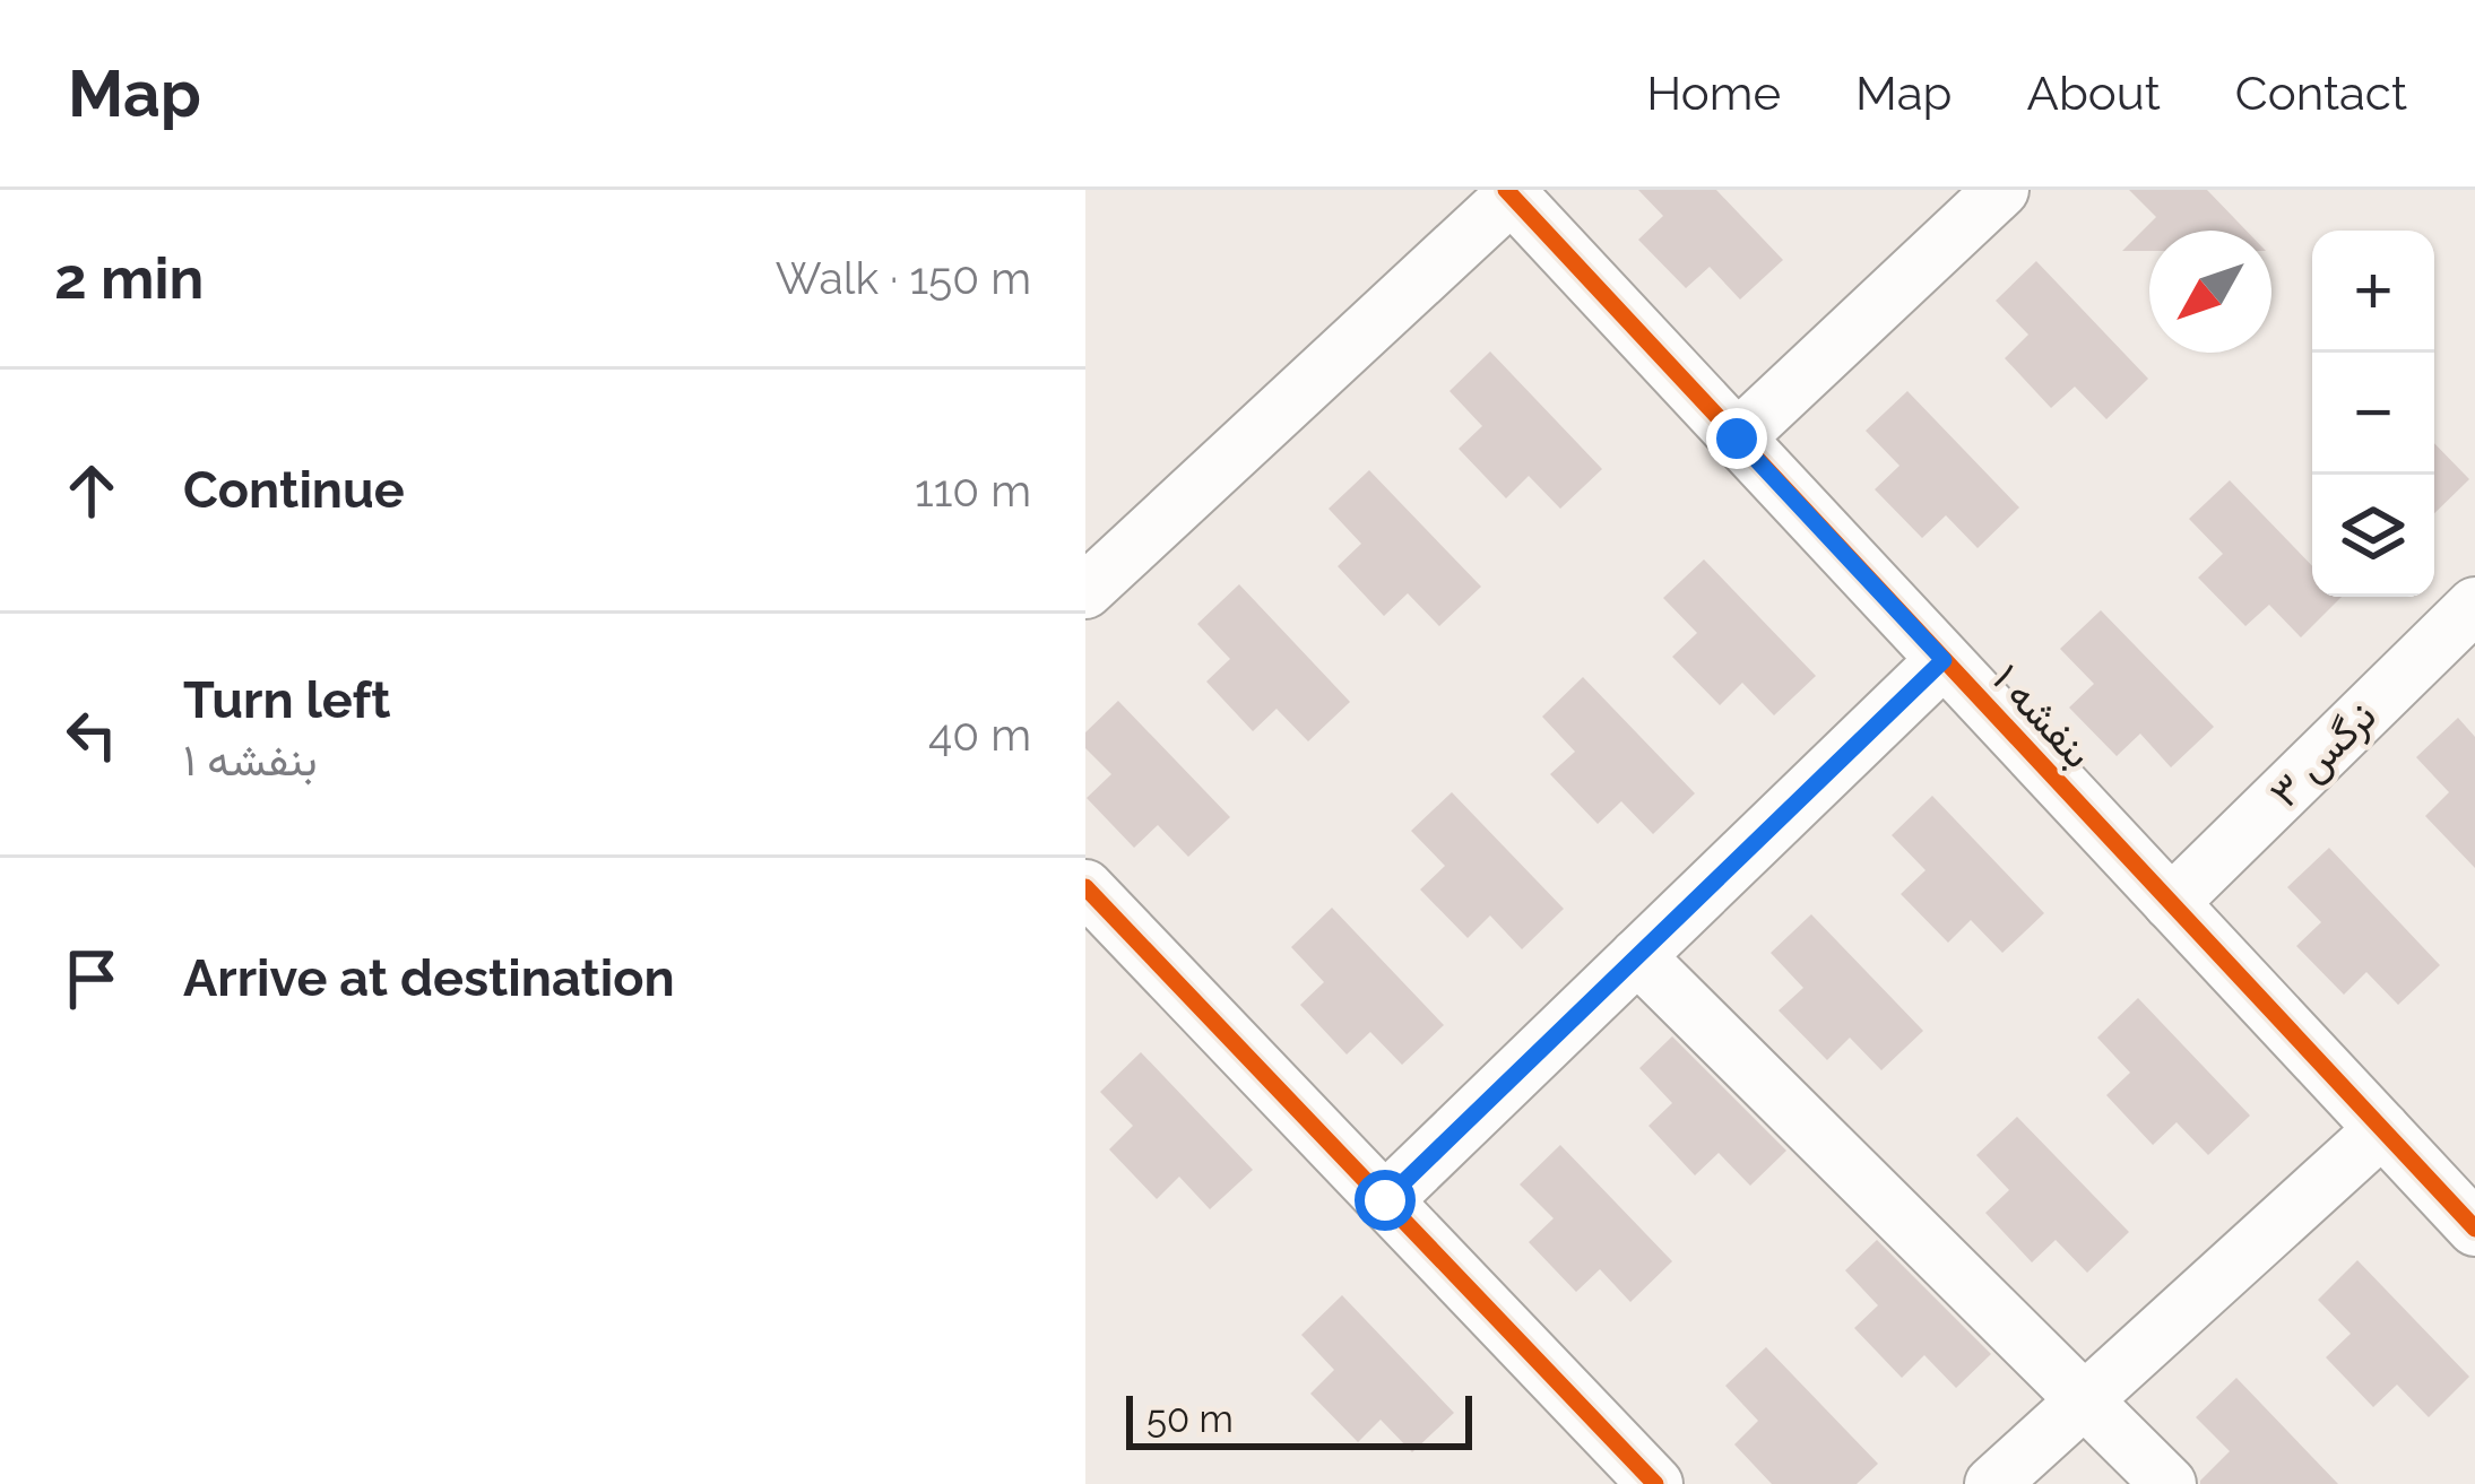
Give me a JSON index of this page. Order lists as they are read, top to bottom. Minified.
{"streets":{"street":["بنفشه ۱","نرگس ۳"]},"crossings":[["بنفشه ۱","نرگس ۳"]],"scale_bar":"50 m","north":"bottom left","page":{"header":"Map","nav":["Home","Map","About","Contact"],"heading":["2 min","Walk · 150 m"],"map_buttons":["+","−"],"list":[["Continue","110 m"],["Turn left","بنفشه ۱","40 m"],"Arrive at destination"],"scale":"50 m"}}
